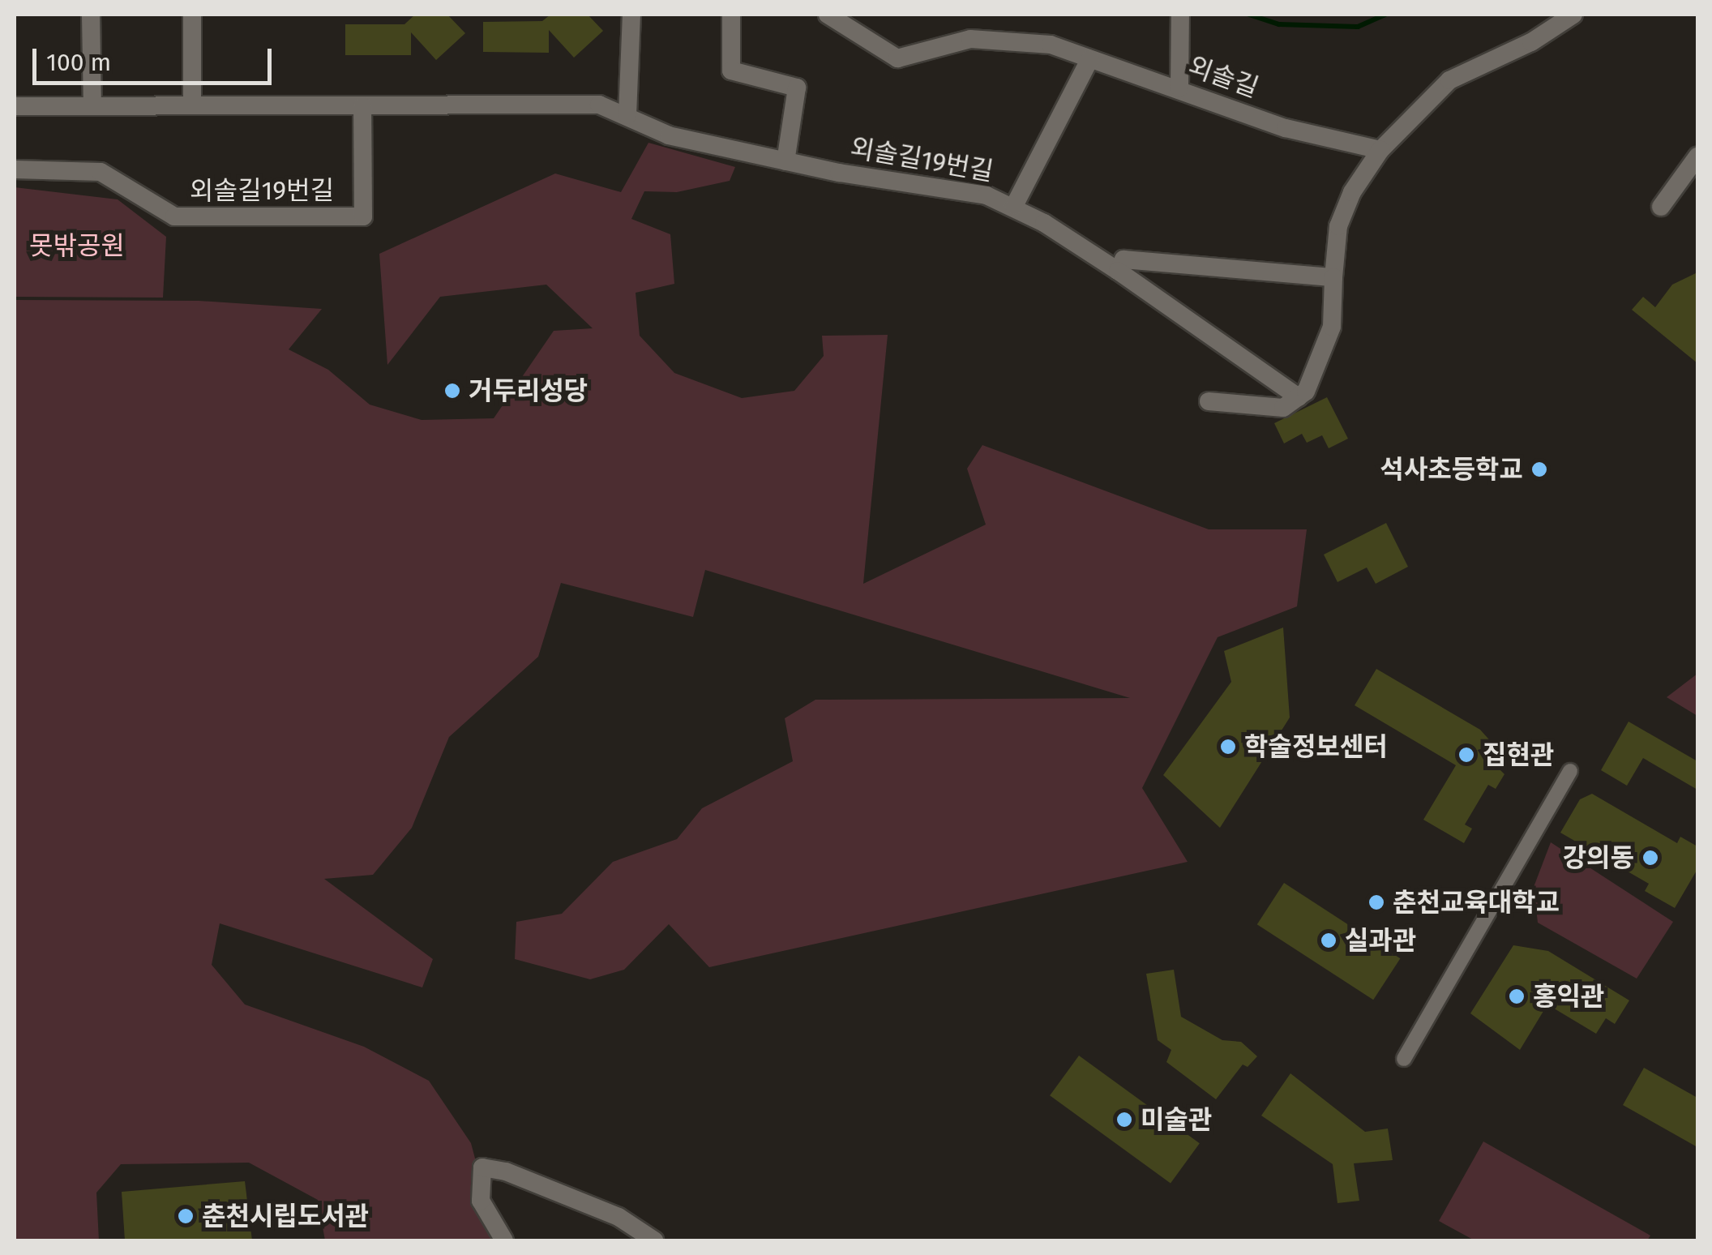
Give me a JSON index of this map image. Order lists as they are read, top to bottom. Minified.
{"streets":{"street":["외솔길","외솔길19번길"]},"parks":["못밖공원"],"places":["거두리성당","석사초등학교","학술정보센터","집현관","강의동","춘천교육대학교","실과관","홍익관","미술관","춘천시립도서관"],"scale_bar":"100 m"}
